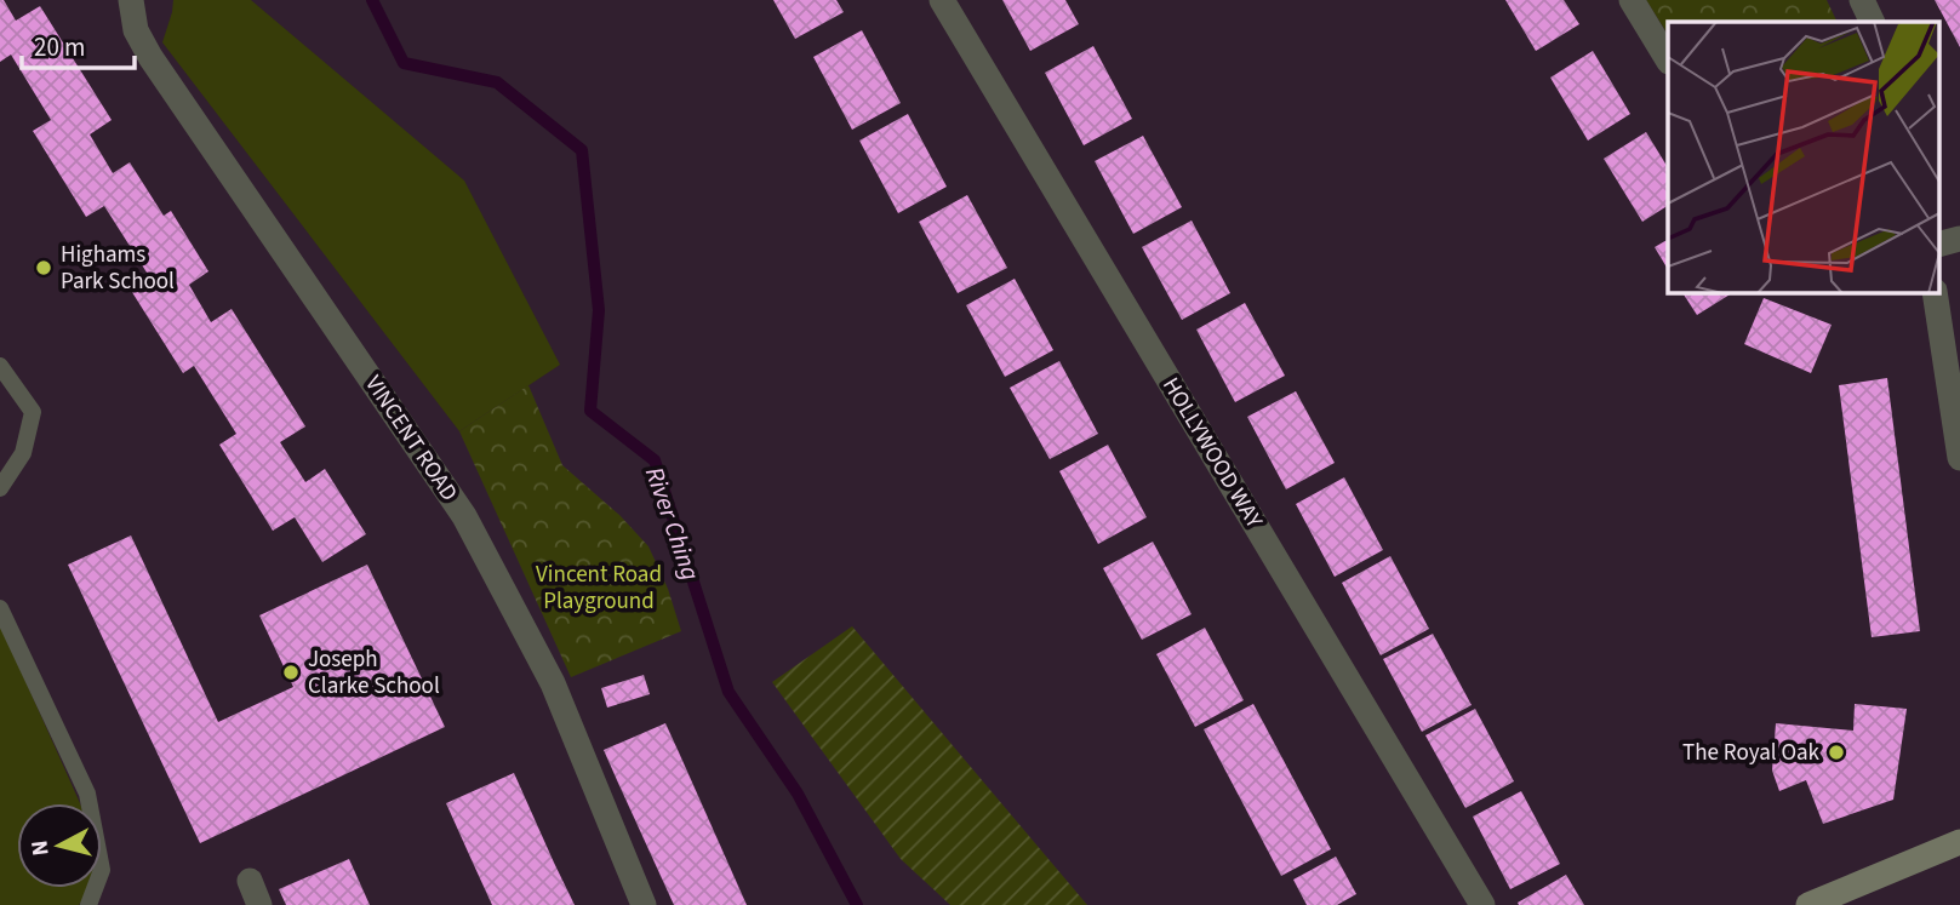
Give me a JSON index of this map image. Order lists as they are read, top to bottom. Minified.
{"streets":{"street":["VINCENT ROAD","HOLLYWOOD WAY"]},"water":["River Ching"],"parks":["Vincent Road Playground"],"places":["Highams Park School","Joseph Clarke School","The Royal Oak"],"scale_bar":"20 m","north":"left"}
